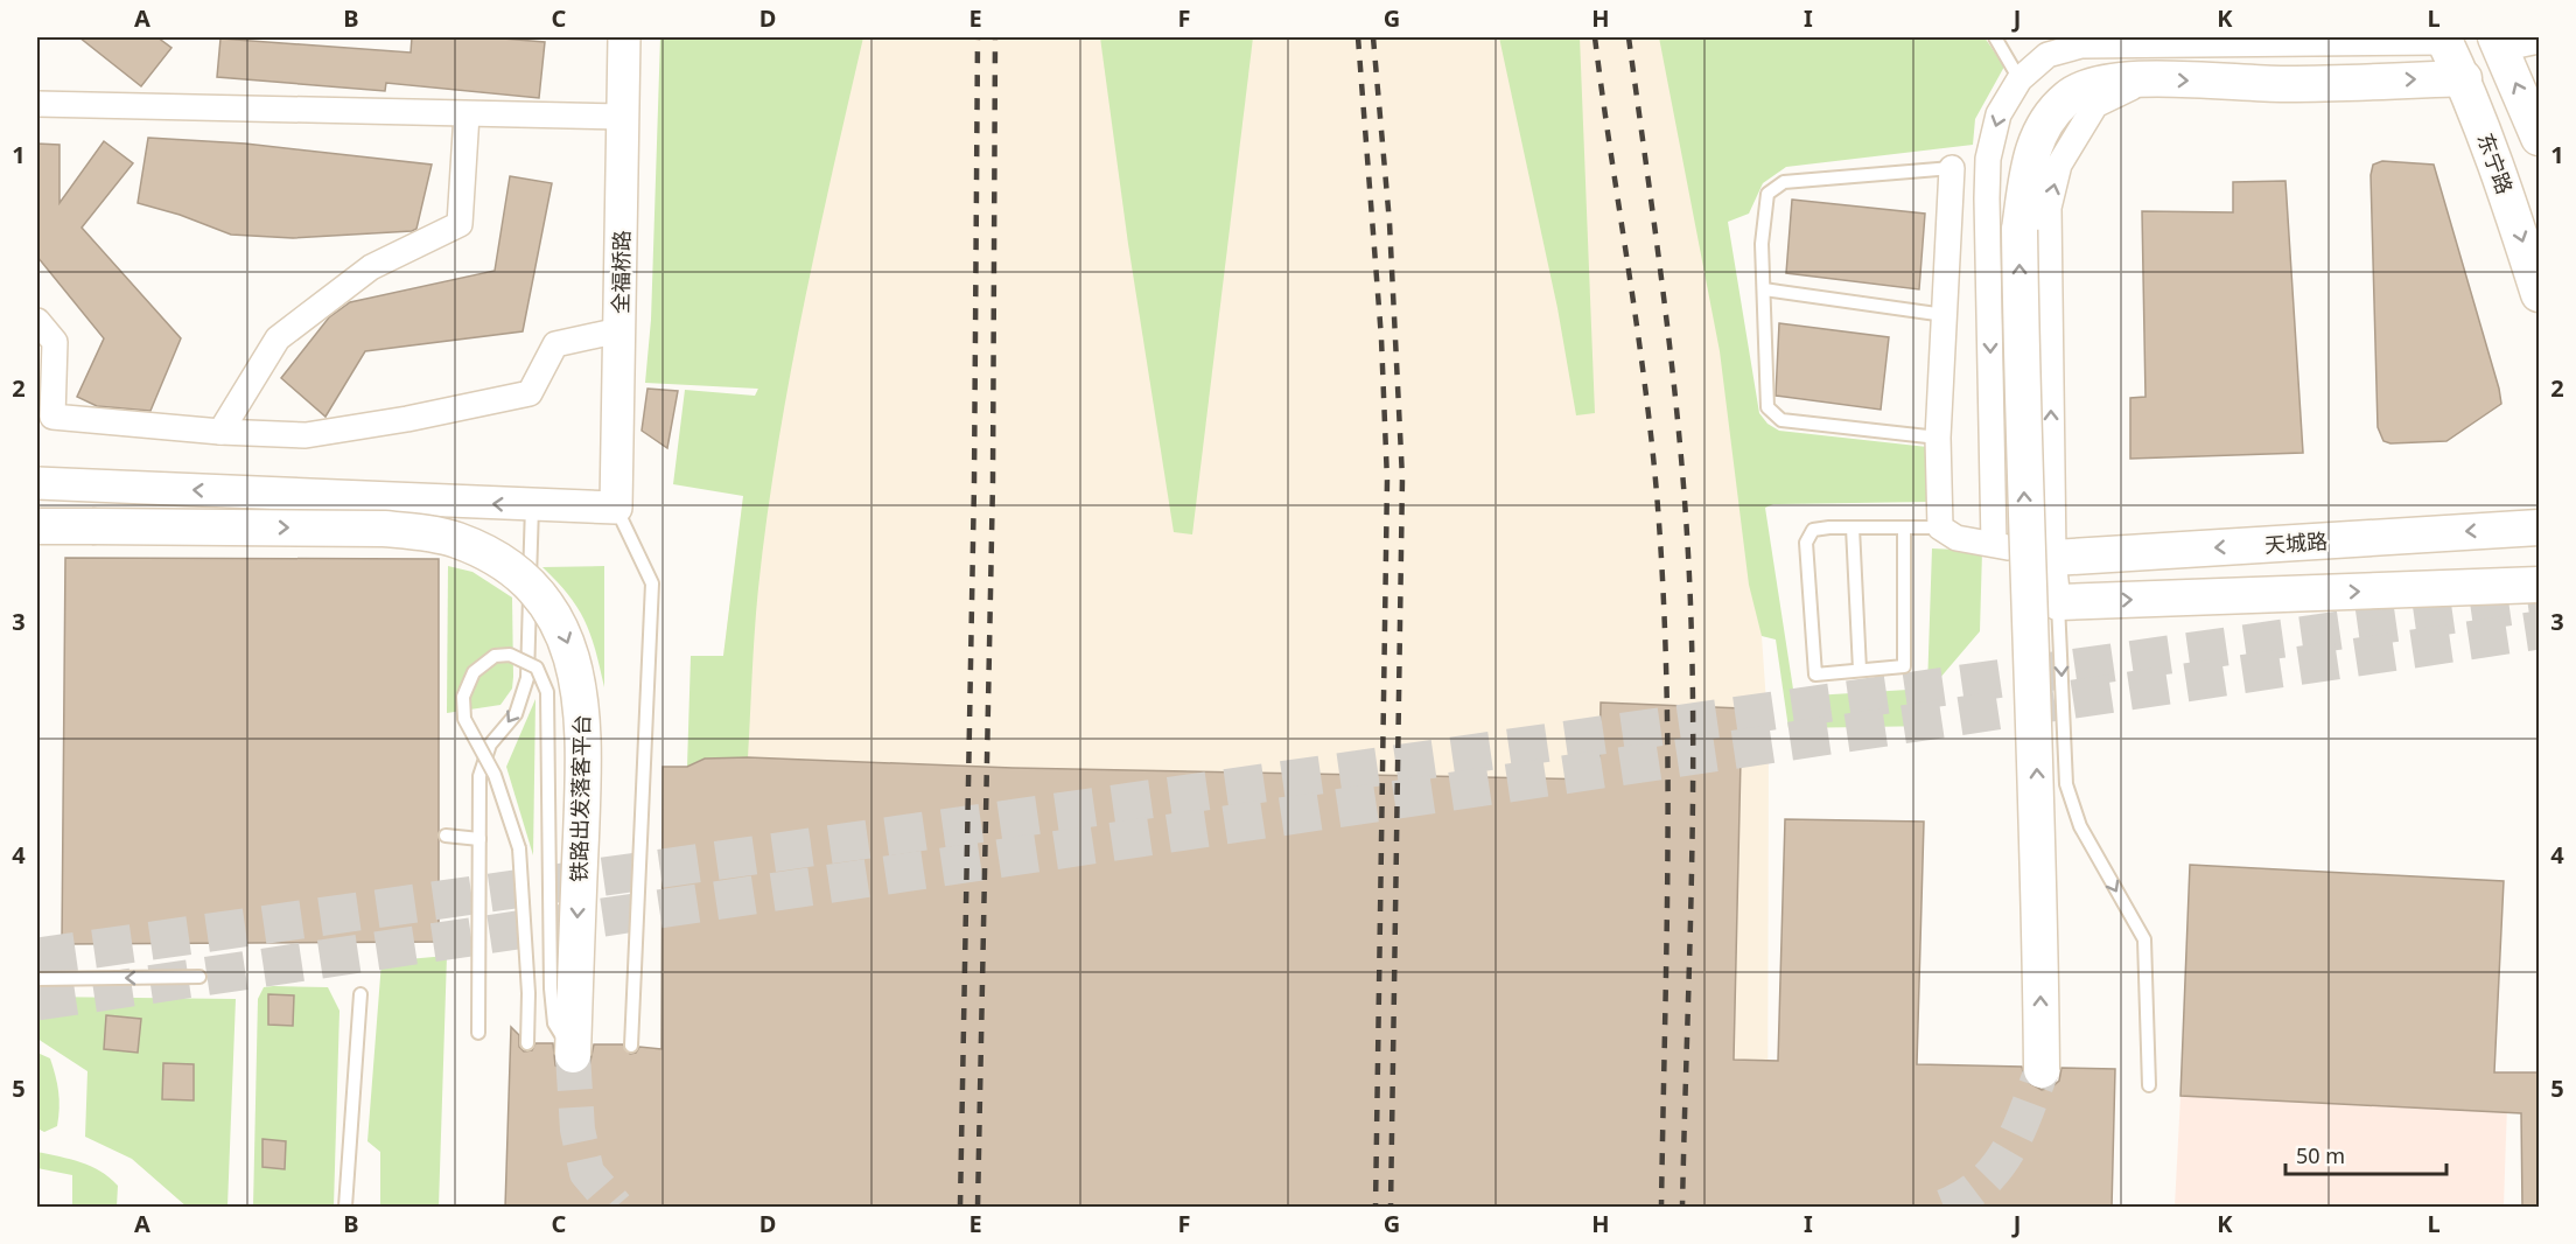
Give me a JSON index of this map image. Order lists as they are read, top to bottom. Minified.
{"streets":{"main road":["东宁路","天城路","铁路出发落客平台"],"street":["全福桥路"]},"scale_bar":"50 m","grid":{"columns":["A","B","C","D","E","F","G","H","I","J","K","L"],"rows":["1","2","3","4","5"]}}
